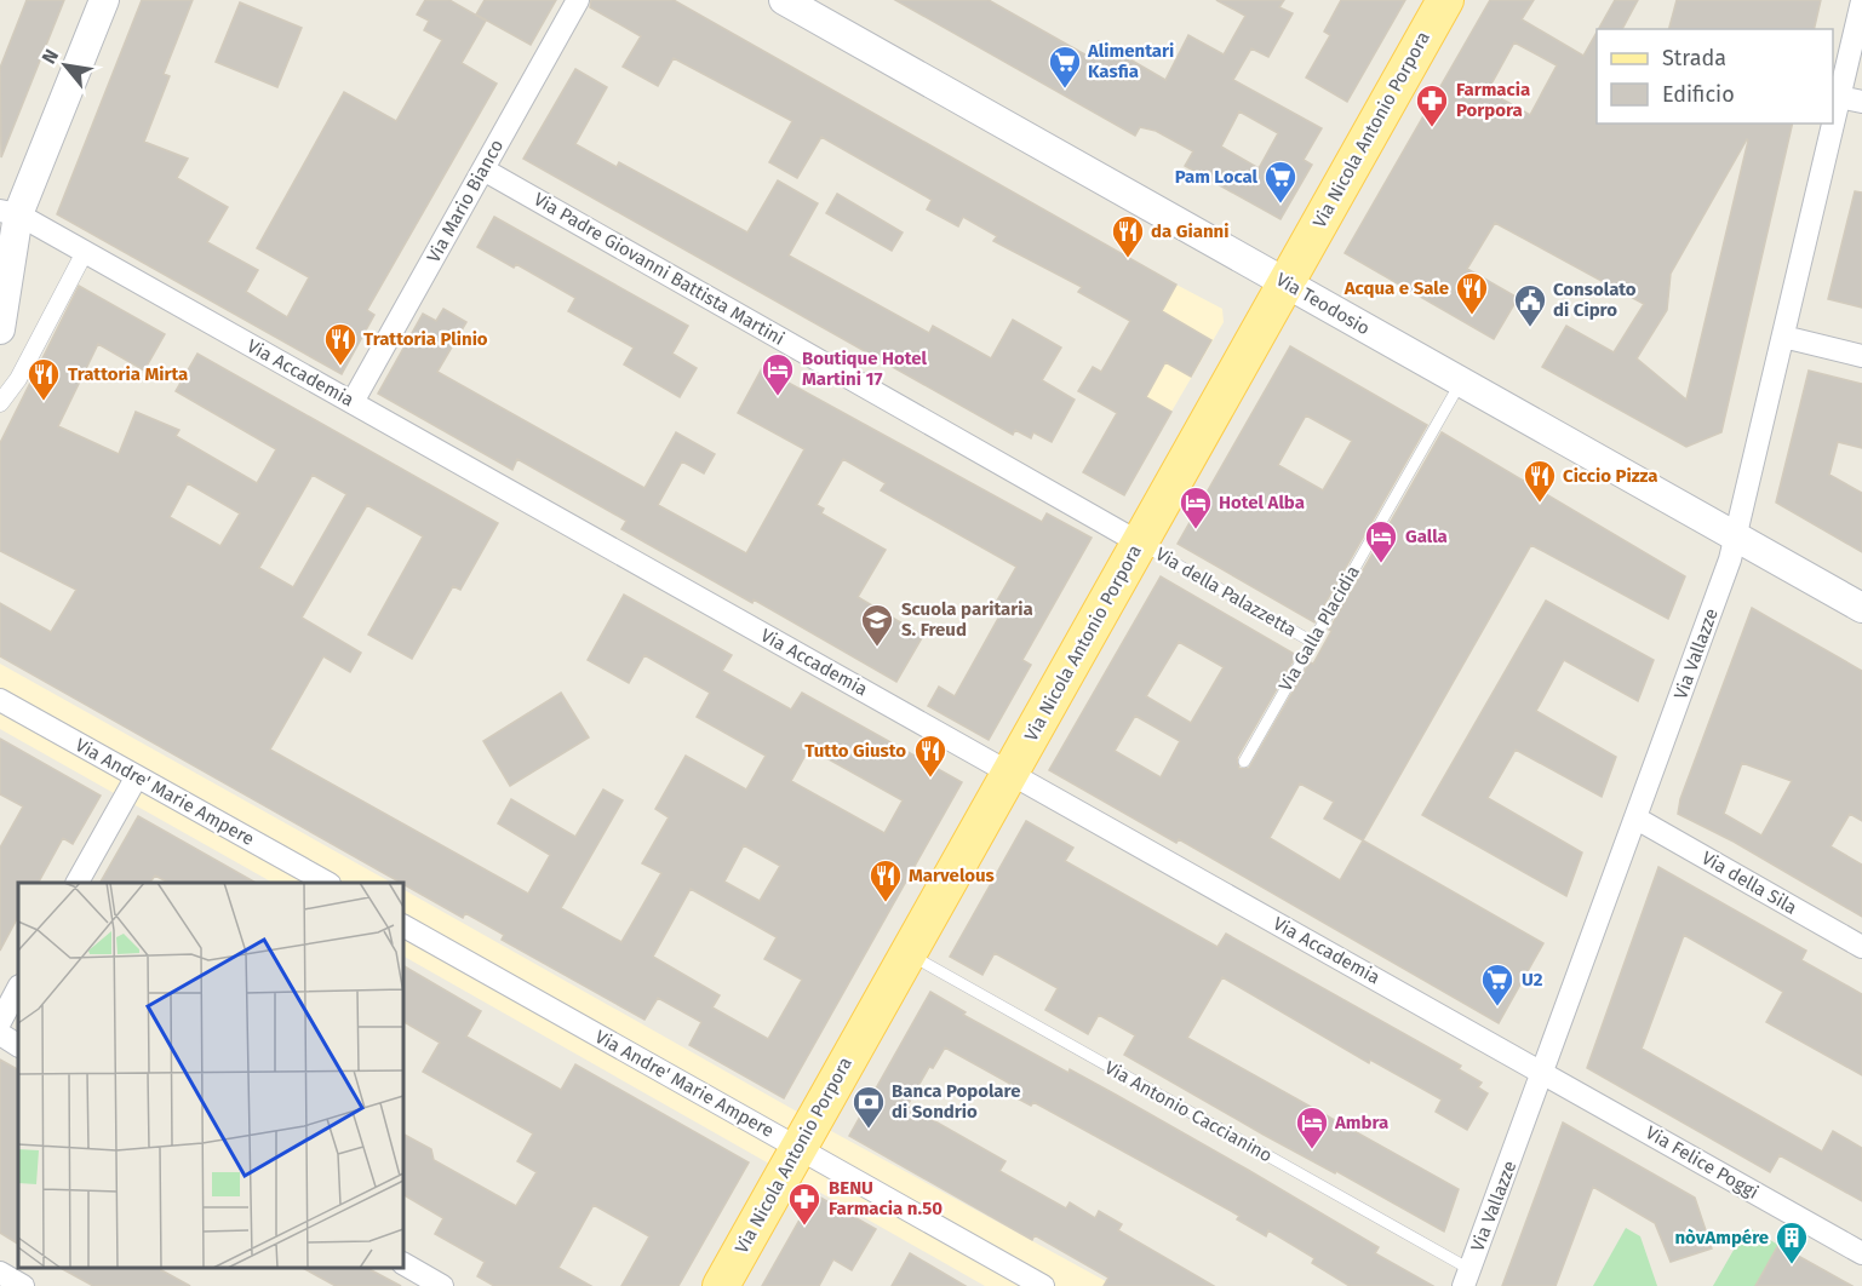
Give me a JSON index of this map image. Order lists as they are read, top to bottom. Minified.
{"streets":{"main road":["Via Nicola Antonio Porpora"],"street":["Via Mario Bianco","Via Padre Giovanni Battista Martini","Via Teodosio","Via Accademia","Via Vallazze","Via Andre' Marie Ampere","Via della Sila","Via Felice Poggi"],"lane":["Via della Palazzetta","Via Galla Placidia","Via Antonio Caccianino"]},"crossings":[["Via Nicola Antonio Porpora","Via Padre Giovanni Battista Martini"],["Via Nicola Antonio Porpora","Via Teodosio"],["Via Nicola Antonio Porpora","Via Accademia"],["Via Nicola Antonio Porpora","Via della Palazzetta"],["Via Nicola Antonio Porpora","Via Andre' Marie Ampere"],["Via Nicola Antonio Porpora","Via Antonio Caccianino"],["Via Mario Bianco","Via Padre Giovanni Battista Martini"],["Via Mario Bianco","Via Accademia"],["Via Padre Giovanni Battista Martini","Via della Palazzetta"],["Via Teodosio","Via Galla Placidia"],["Via Teodosio","Via Vallazze"],["Via Accademia","Via Vallazze"],["Via Accademia","Via Felice Poggi"],["Via della Palazzetta","Via Galla Placidia"],["Via Vallazze","Via della Sila"],["Via Vallazze","Via Antonio Caccianino"],["Via Vallazze","Via Felice Poggi"]],"places":{"supermarket":["Alimentari Kasfia","Pam Local","U2"],"pharmacy":["Farmacia Porpora","BENU Farmacia n.50"],"restaurant":["da Gianni","Acqua e Sale","Trattoria Plinio","Trattoria Mirta","Ciccio Pizza","Tutto Giusto","Marvelous"],"public building":["Consolato di Cipro"],"hotel":["Boutique Hotel Martini 17","Hotel Alba","Galla","Ambra"],"school or university":["Scuola paritaria S. Freud"],"bank":["Banca Popolare di Sondrio"],"building":["nòvAmpére"]},"legend":["Strada","Edificio"],"north":"top left"}
